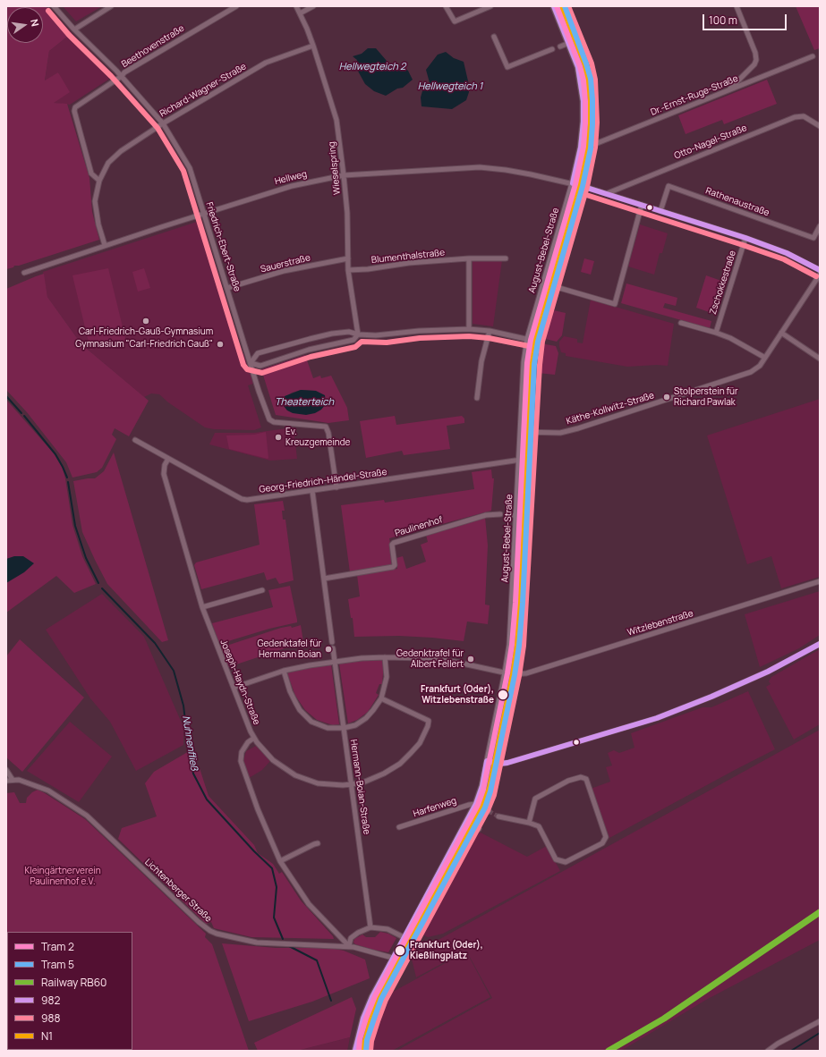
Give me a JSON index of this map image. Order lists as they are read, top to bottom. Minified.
{"streets":{"street":["Beethovenstraße","Richard-Wagner-Straße","Dr.-Ernst-Ruge-Straße","Otto-Nagel-Straße","Wieselspring","Hellweg","Rathenaustraße","Friedrich-Ebert-Straße","August-Bebel-Straße","Blumenthalstraße","Sauerstraße","Zschokkestraße","Käthe-Kollwitz-Straße","Georg-Friedrich-Händel-Straße","Paulinenhof","Witzlebenstraße","Joseph-Haydn-Straße","Hermann-Boian-Straße","Harfenweg","Lichtenberger Straße"]},"crossings":[["Beethovenstraße","Richard-Wagner-Straße"],["Beethovenstraße","Friedrich-Ebert-Straße"],["Richard-Wagner-Straße","Wieselspring"],["Richard-Wagner-Straße","Hellweg"],["Richard-Wagner-Straße","Friedrich-Ebert-Straße"],["Dr.-Ernst-Ruge-Straße","August-Bebel-Straße"],["Wieselspring","Hellweg"],["Wieselspring","Blumenthalstraße"],["Wieselspring","Sauerstraße"],["Hellweg","Friedrich-Ebert-Straße"],["Hellweg","August-Bebel-Straße"],["Friedrich-Ebert-Straße","Sauerstraße"],["Friedrich-Ebert-Straße","Georg-Friedrich-Händel-Straße"],["August-Bebel-Straße","Käthe-Kollwitz-Straße"],["August-Bebel-Straße","Georg-Friedrich-Händel-Straße"],["August-Bebel-Straße","Witzlebenstraße"],["August-Bebel-Straße","Harfenweg"],["August-Bebel-Straße","Lichtenberger Straße"],["Georg-Friedrich-Händel-Straße","Joseph-Haydn-Straße"],["Witzlebenstraße","Joseph-Haydn-Straße"],["Witzlebenstraße","Hermann-Boian-Straße"],["Joseph-Haydn-Straße","Lichtenberger Straße"]],"water":["Hellwegteich 2","Hellwegteich 1","Theaterteich","Nuhnenfließ"],"parks":["Kleingärtnerverein Paulinenhof e.V."],"places":["Carl-Friedrich-Gauß-Gymnasium","Gymnasium \"Carl-Friedrich Gauß\"","Stolperstein für Richard Pawlak","Ev. Kreuzgemeinde","Gedenktafel für Hermann Boian","Gedenktrafel für Albert Fellert","Frankfurt (Oder), Witzlebenstraße","Frankfurt (Oder), Kießlingplatz"],"lines":["tram line 2","tram line 5","transit line 982","transit line 988","transit line N1","rail line RB60"],"legend":["Tram 2","Tram 5","Railway RB60","982","988","N1"],"scale_bar":"100 m","north":"right"}
